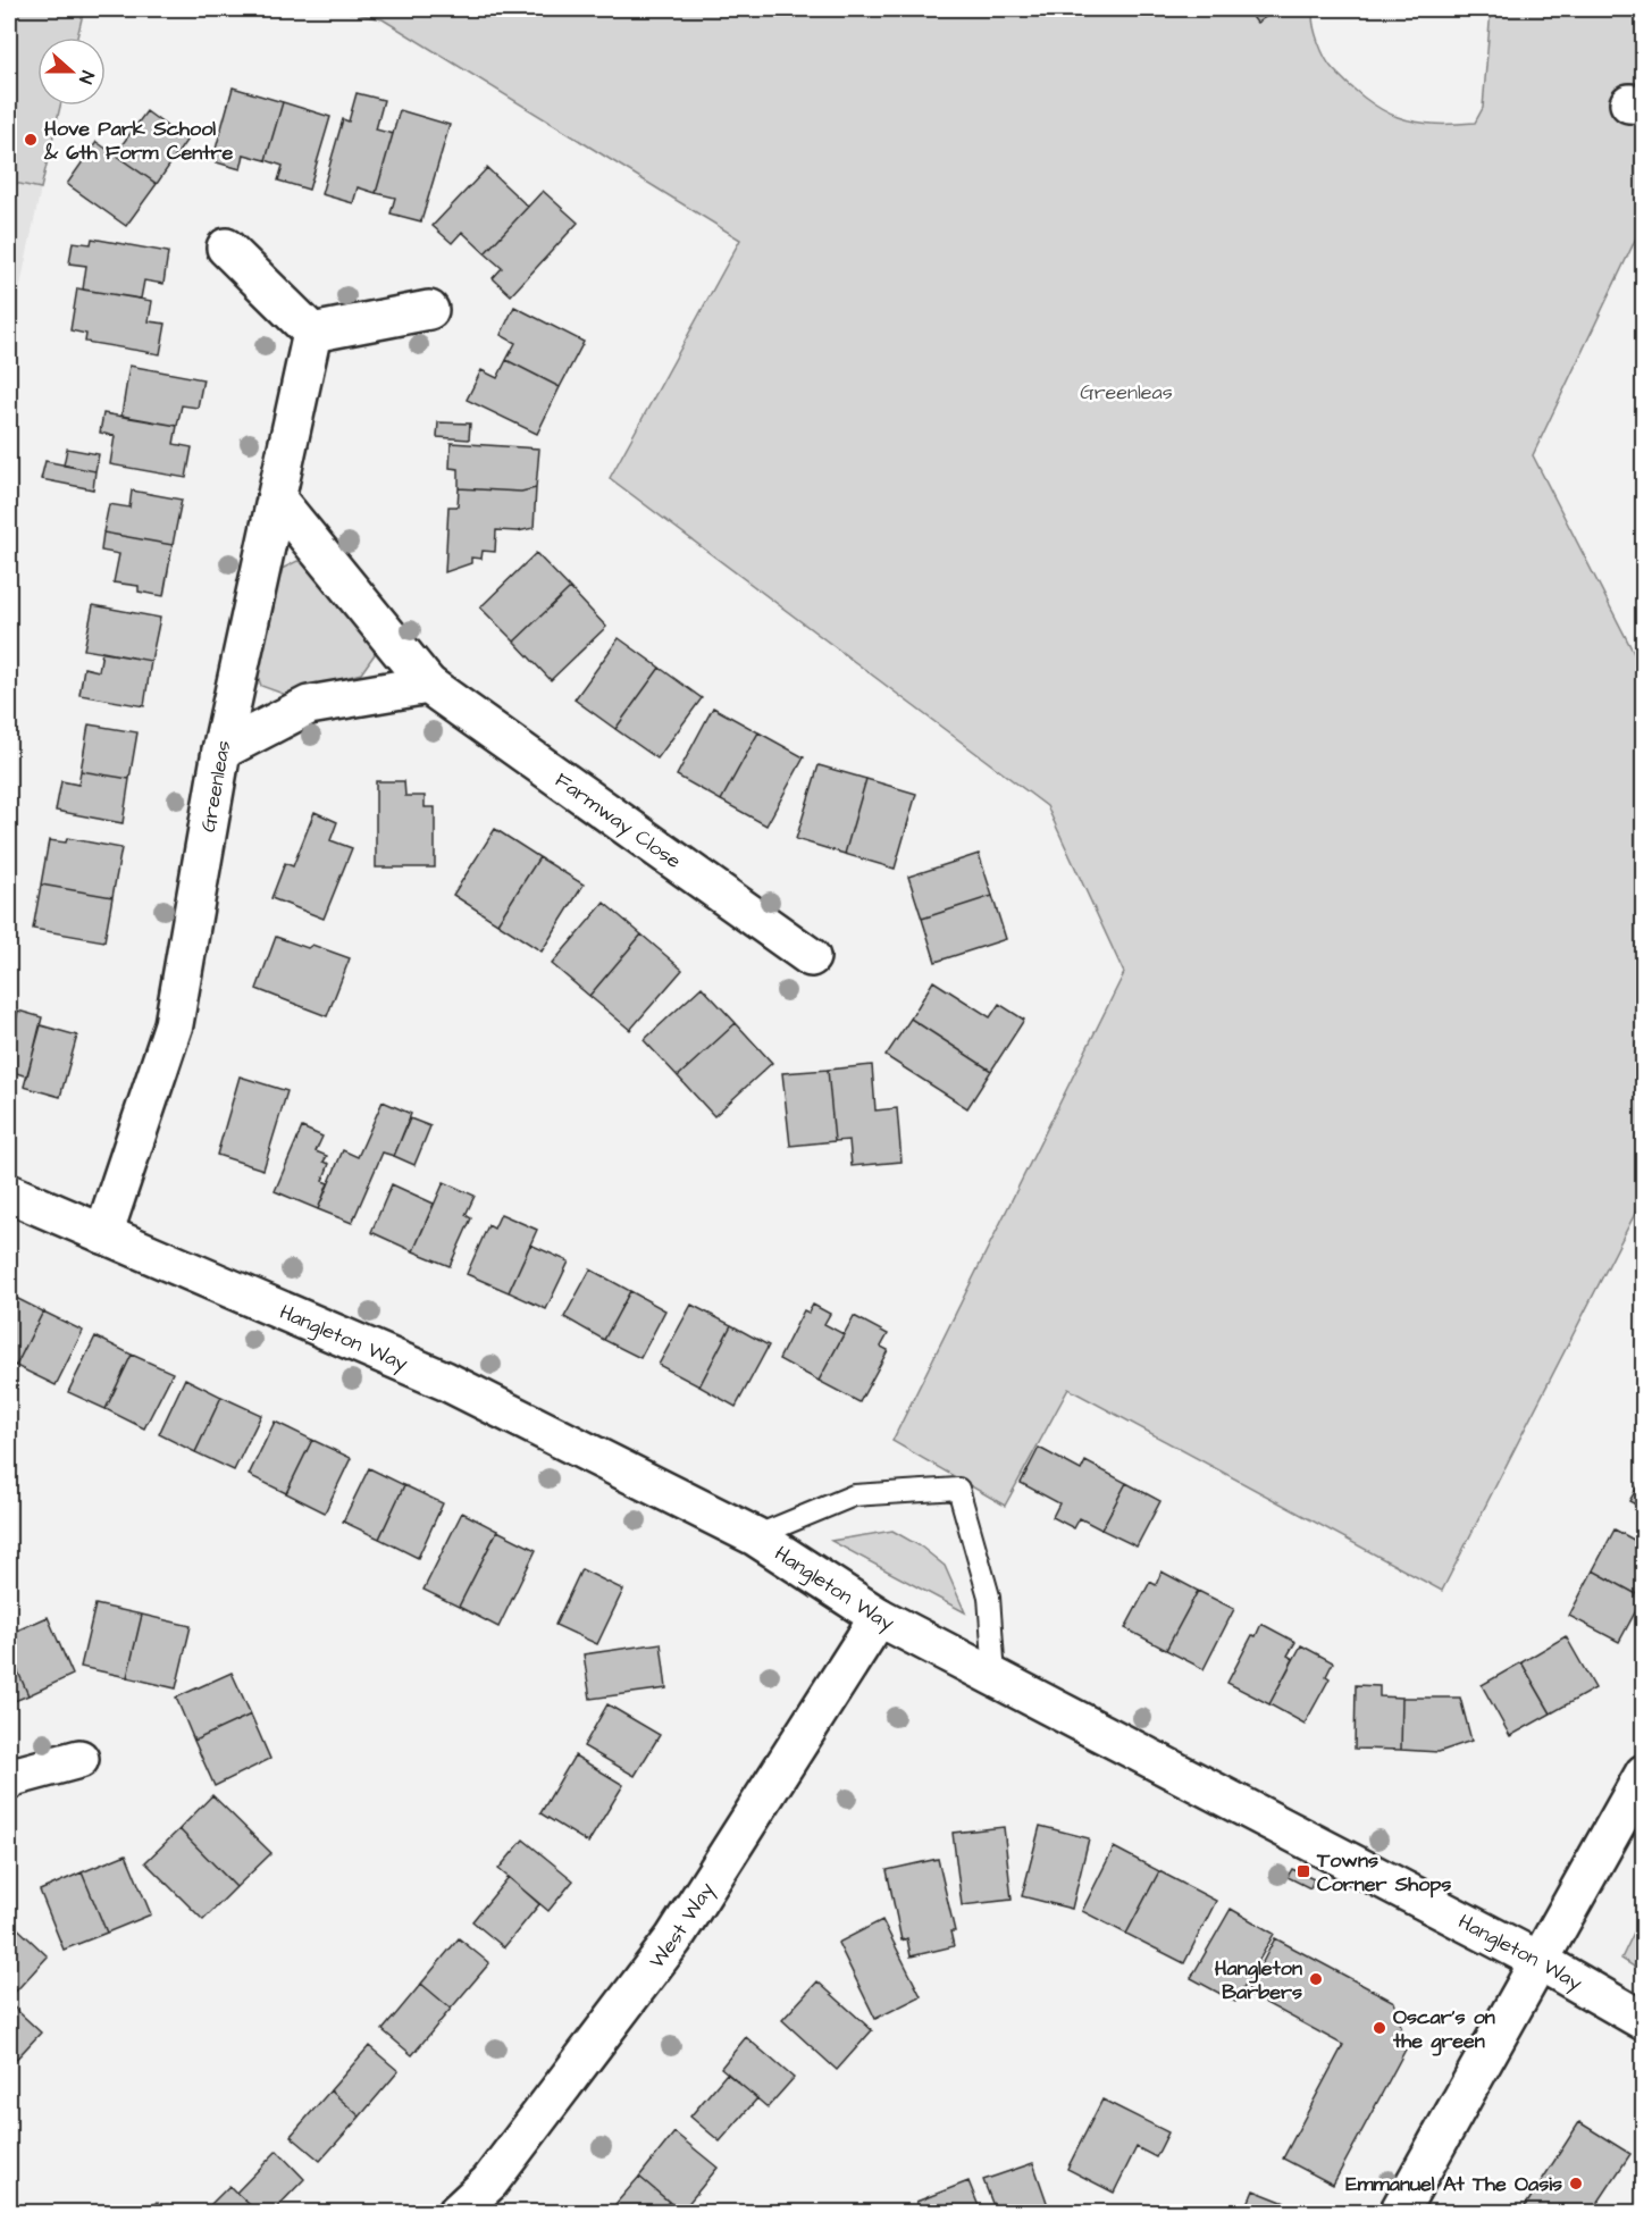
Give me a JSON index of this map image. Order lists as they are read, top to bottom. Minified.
{"streets":{"street":["Greenleas","Farmway Close","Hangleton Way","West Way"]},"crossings":[["Greenleas","Farmway Close"],["Greenleas","Hangleton Way"],["Hangleton Way","West Way"]],"parks":["Greenleas"],"places":{"other":["Hove Park School & 6th Form Centre","Hangleton Barbers","Oscar's on the green","Emmanuel At The Oasis"],"transit":["Towns Corner Shops"]},"north":"right"}
